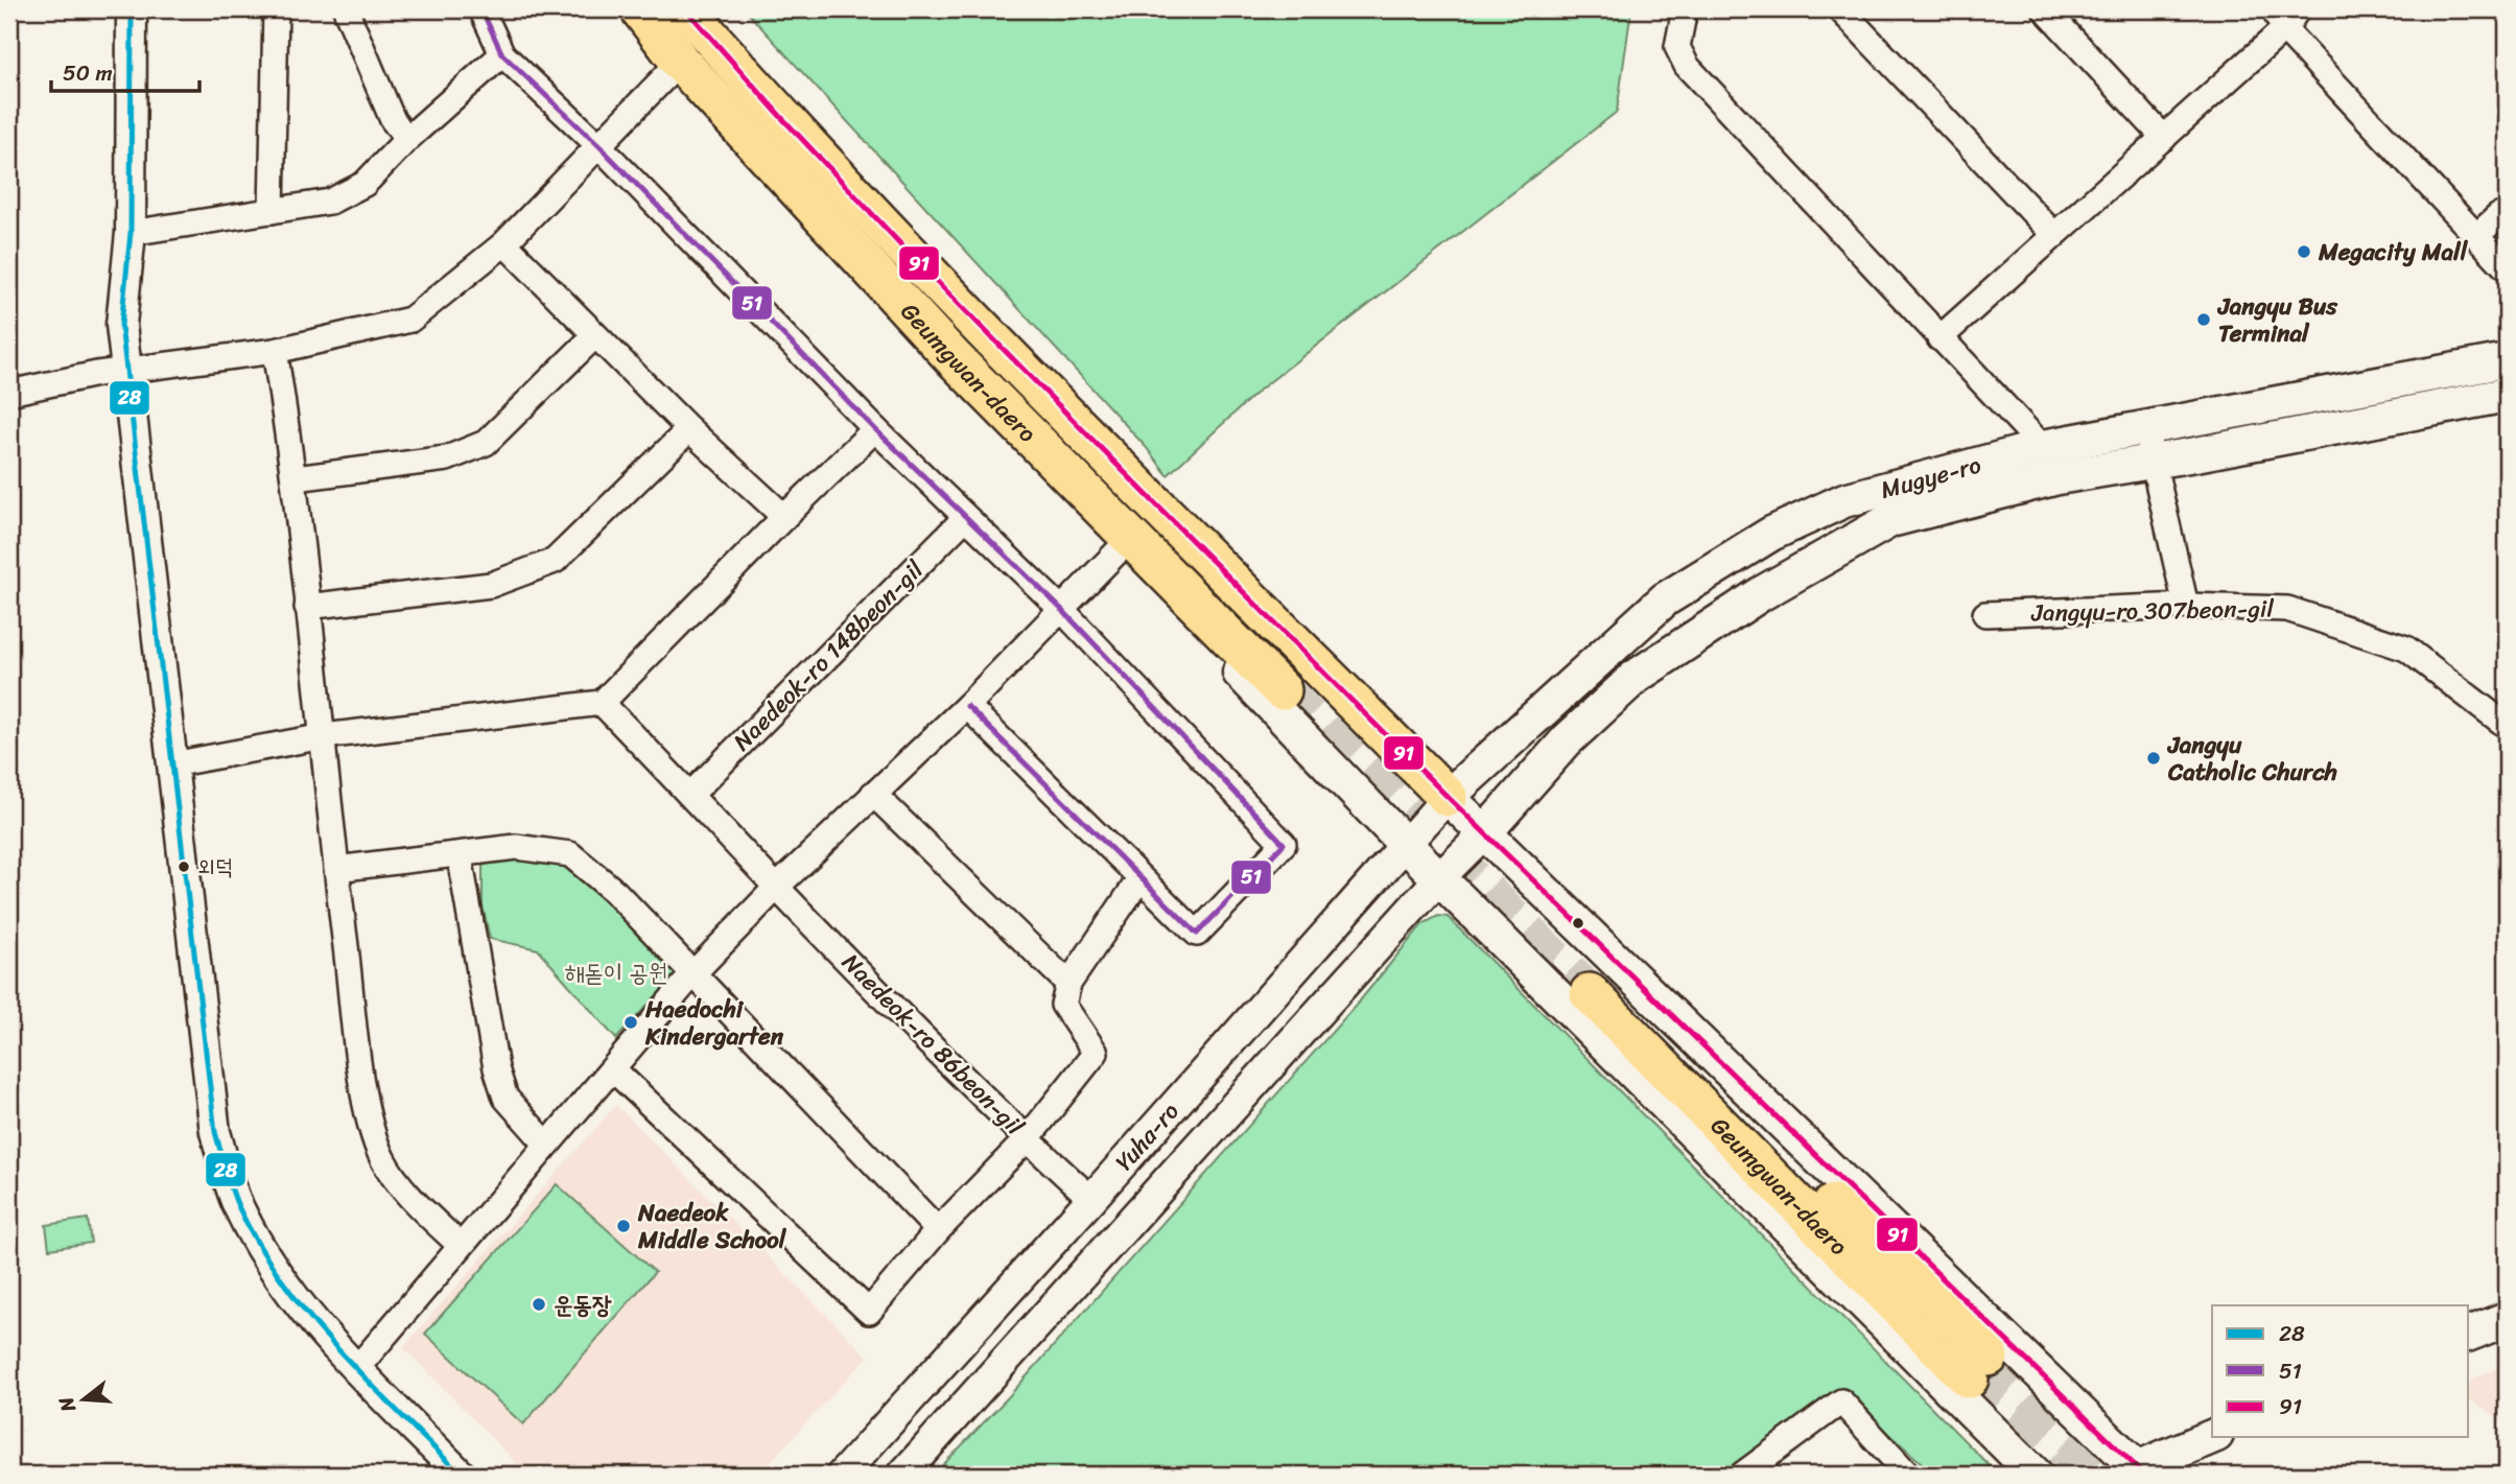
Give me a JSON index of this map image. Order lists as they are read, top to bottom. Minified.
{"streets":{"main road":["Geumgwan-daero","Mugye-ro"],"street":["Jangyu-ro 307beon-gil","Naedeok-ro 148beon-gil","Naedeok-ro 86beon-gil","Yuha-ro"]},"crossings":[["Mugye-ro","Yuha-ro"],["Naedeok-ro 148beon-gil","Naedeok-ro 86beon-gil"],["Naedeok-ro 86beon-gil","Yuha-ro"]],"parks":["해돋이 공원"],"places":["Megacity Mall","Jangyu Bus Terminal","Jangyu Catholic Church","외덕","Haedochi Kindergarten","Naedeok Middle School","운동장"],"lines":["transit line 28","transit line 51","transit line 91"],"legend":["28","51","91"],"scale_bar":"50 m","north":"left"}
